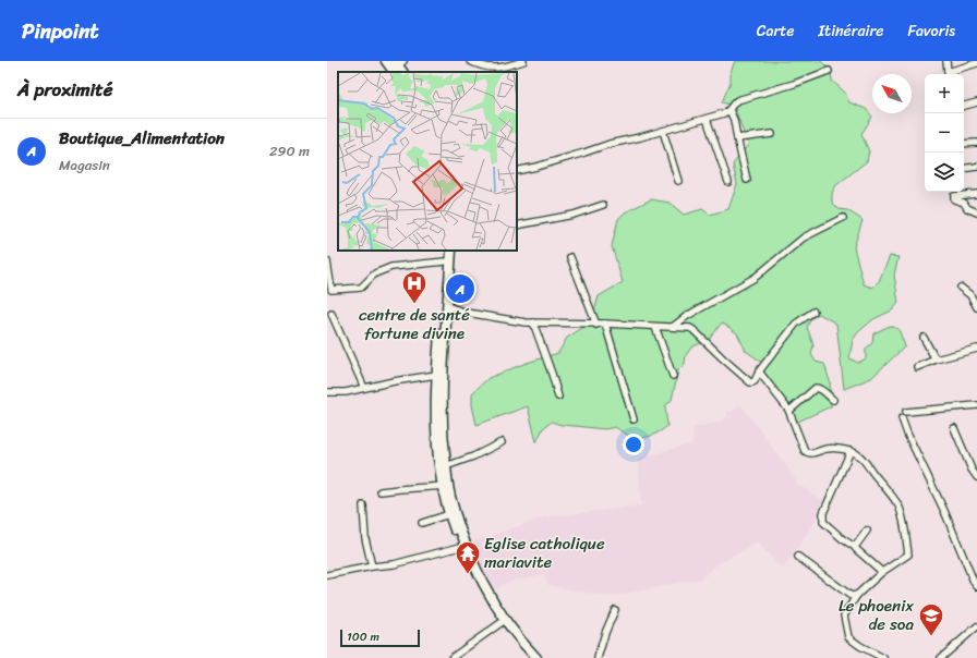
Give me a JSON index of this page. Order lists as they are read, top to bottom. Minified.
{"places":{"hospital":["centre de santé fortune divine"],"temple":["Eglise catholique mariavite"],"school or university":["Le phoenix de soa"]},"scale_bar":"100 m","north":"top left","page":{"header":"Pinpoint","nav":["Carte","Itinéraire","Favoris"],"heading":"À proximité","map_buttons":["+","−"],"list":[{"mark":"A","name":"Boutique_Alimentation","note":"Magasin","value":"290 m"}],"pins":"A","scale":"100 m"}}
